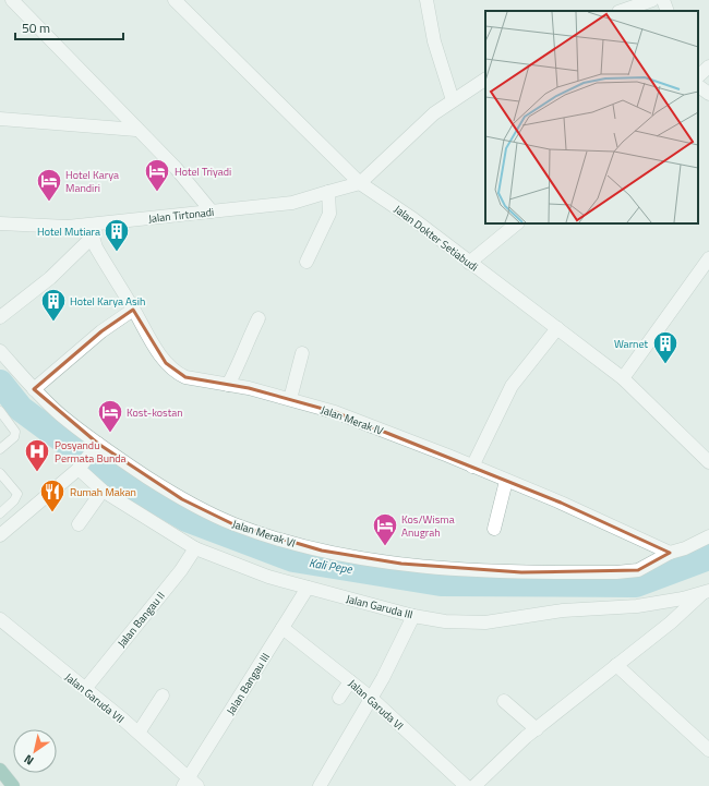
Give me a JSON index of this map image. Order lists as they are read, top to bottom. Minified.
{"streets":{"street":["Jalan Tirtonadi","Jalan Dokter Setiabudi","Jalan Merak IV","Jalan Merak VI","Jalan Garuda III","Jalan Bangau II","Jalan Bangau III","Jalan Garuda VII","Jalan Garuda VI"]},"crossings":[["Jalan Tirtonadi","Jalan Dokter Setiabudi"],["Jalan Tirtonadi","Jalan Merak IV"],["Jalan Merak IV","Jalan Merak VI"],["Jalan Merak VI","Jalan Garuda III"],["Jalan Garuda III","Jalan Bangau II"],["Jalan Garuda III","Jalan Bangau III"],["Jalan Bangau II","Jalan Garuda VII"],["Jalan Bangau III","Jalan Garuda VII"],["Jalan Bangau III","Jalan Garuda VI"]],"water":["Kali Pepe"],"places":{"hotel":["Hotel Triyadi","Hotel Karya Mandiri","Kost-kostan","Kos/Wisma Anugrah"],"building":["Hotel Mutiara","Hotel Karya Asih","Warnet"],"hospital":["Posyandu Permata Bunda"],"restaurant":["Rumah Makan"]},"scale_bar":"50 m","north":"bottom left"}
